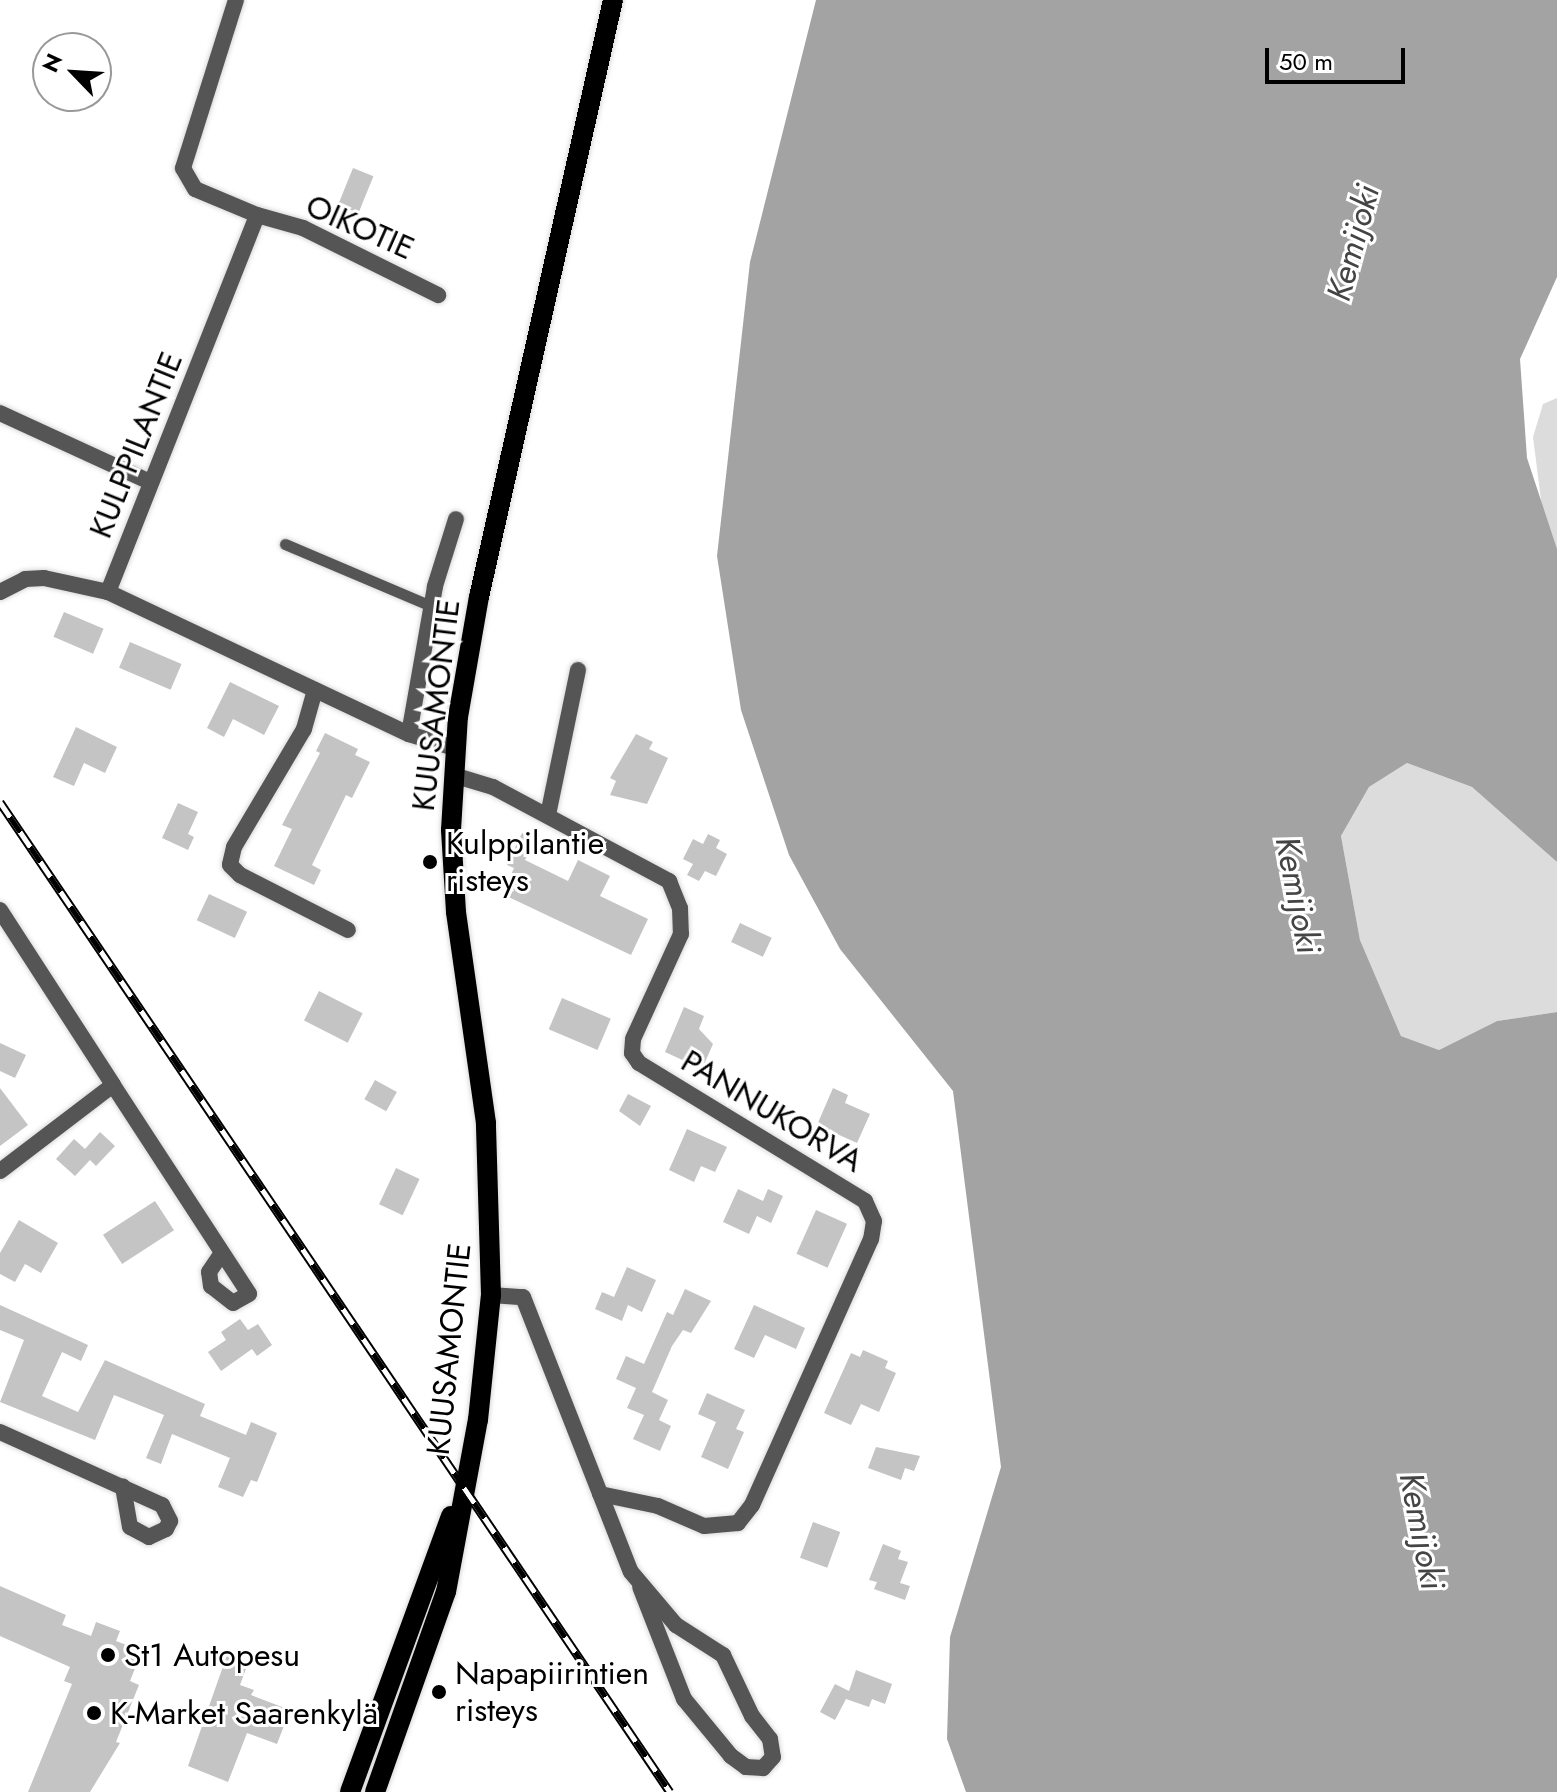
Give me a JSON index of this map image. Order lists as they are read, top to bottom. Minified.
{"streets":{"main road":["KUUSAMONTIE"],"street":["OIKOTIE","KULPPILANTIE","PANNUKORVA"]},"crossings":[["OIKOTIE","KULPPILANTIE"],["KUUSAMONTIE","PANNUKORVA"]],"water":["Kemijoki"],"places":["Kulppilantie risteys","St1 Autopesu","Napapiirintien risteys","K-Market Saarenkylä"],"scale_bar":"50 m","north":"top left"}
